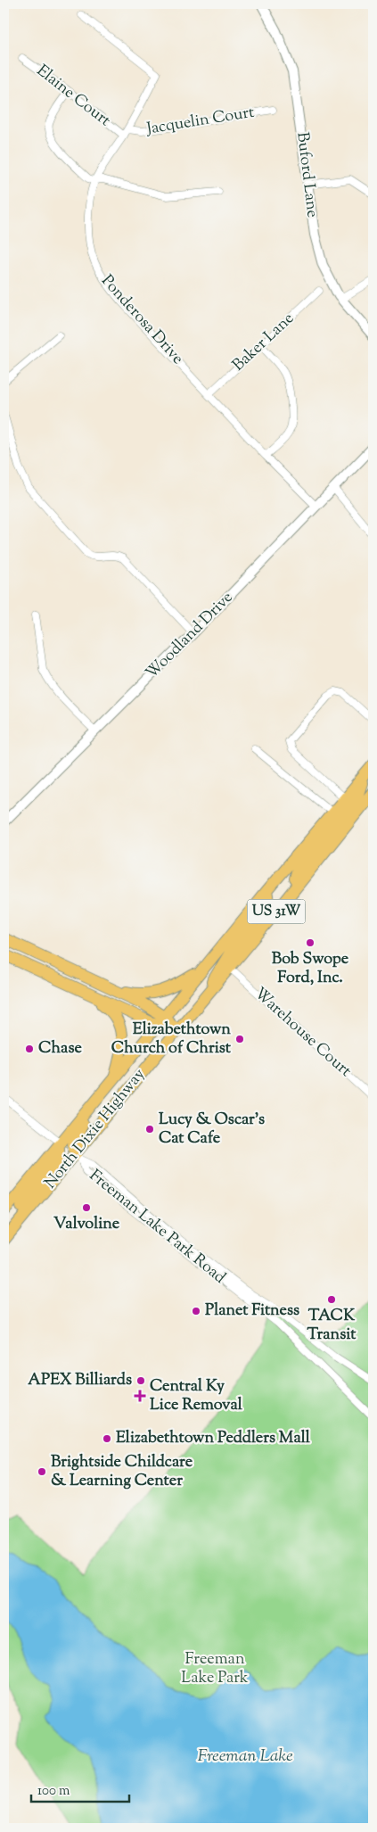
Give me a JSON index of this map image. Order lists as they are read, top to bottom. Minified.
{"streets":{"main road":["US 31W","North Dixie Highway"],"street":["Elaine Court","Jacquelin Court","Buford Lane","Ponderosa Drive","Baker Lane","Woodland Drive","Warehouse Court","Freeman Lake Park Road"]},"crossings":[["Elaine Court","Ponderosa Drive"],["Jacquelin Court","Ponderosa Drive"],["Ponderosa Drive","Baker Lane"],["Ponderosa Drive","Woodland Drive"],["US 31W","North Dixie Highway"],["Warehouse Court","North Dixie Highway"],["North Dixie Highway","Freeman Lake Park Road"]],"water":["Freeman Lake"],"parks":["Freeman Lake Park"],"places":{"other":["Bob Swope Ford, Inc.","Elizabethtown Church of Christ","Chase","Lucy & Oscar's Cat Cafe","Valvoline","TACK Transit","Planet Fitness","APEX Billiards","Elizabethtown Peddlers Mall","Brightside Childcare & Learning Center"],"health":["Central Ky Lice Removal"]},"scale_bar":"100 m"}
